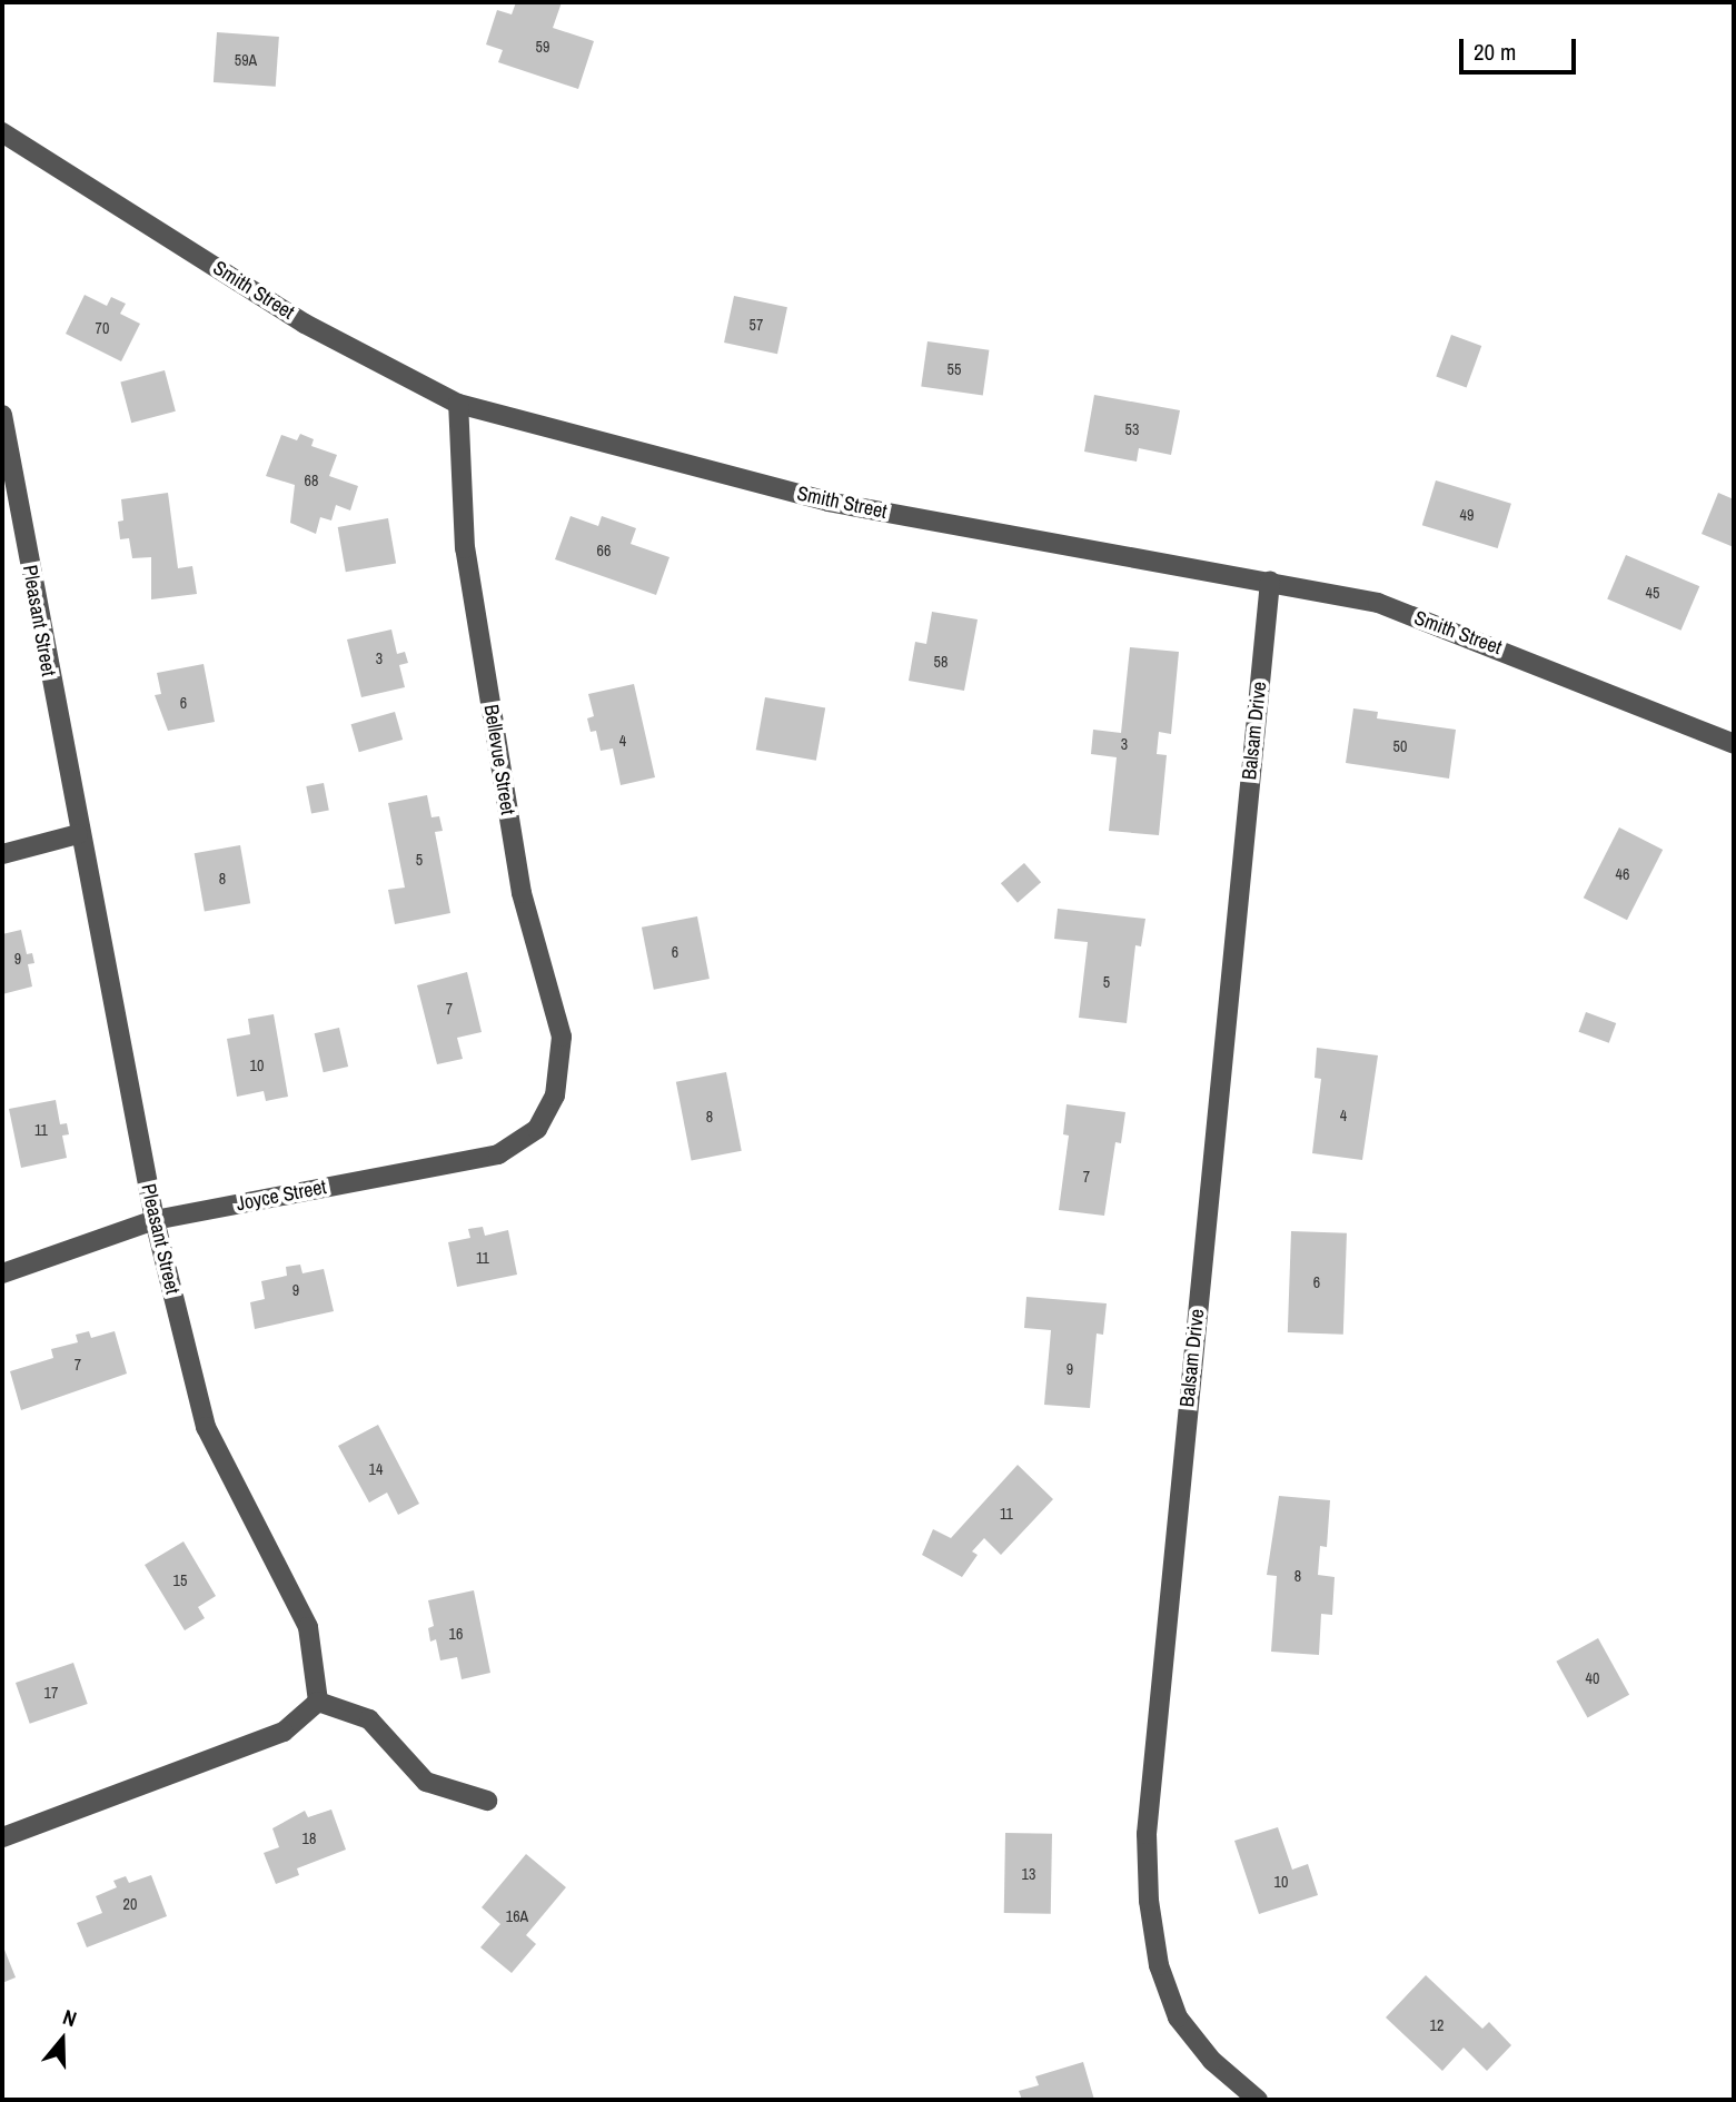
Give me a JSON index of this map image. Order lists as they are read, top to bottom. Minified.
{"streets":{"street":["Smith Street","Pleasant Street","Balsam Drive","Bellevue Street","Joyce Street"]},"crossings":[["Smith Street","Balsam Drive"],["Smith Street","Bellevue Street"],["Pleasant Street","Joyce Street"],["Bellevue Street","Joyce Street"]],"house_numbers":["59","59A","57","70","55","53","68","49","66","45","3","58","6","4","3","50","5","46","8","6","9","5","7","10","4","8","11","7","11","6","9","7","9","14","11","8","15","16","40","17","18","13","10","20","16A","12"],"scale_bar":"20 m","north":"top"}
